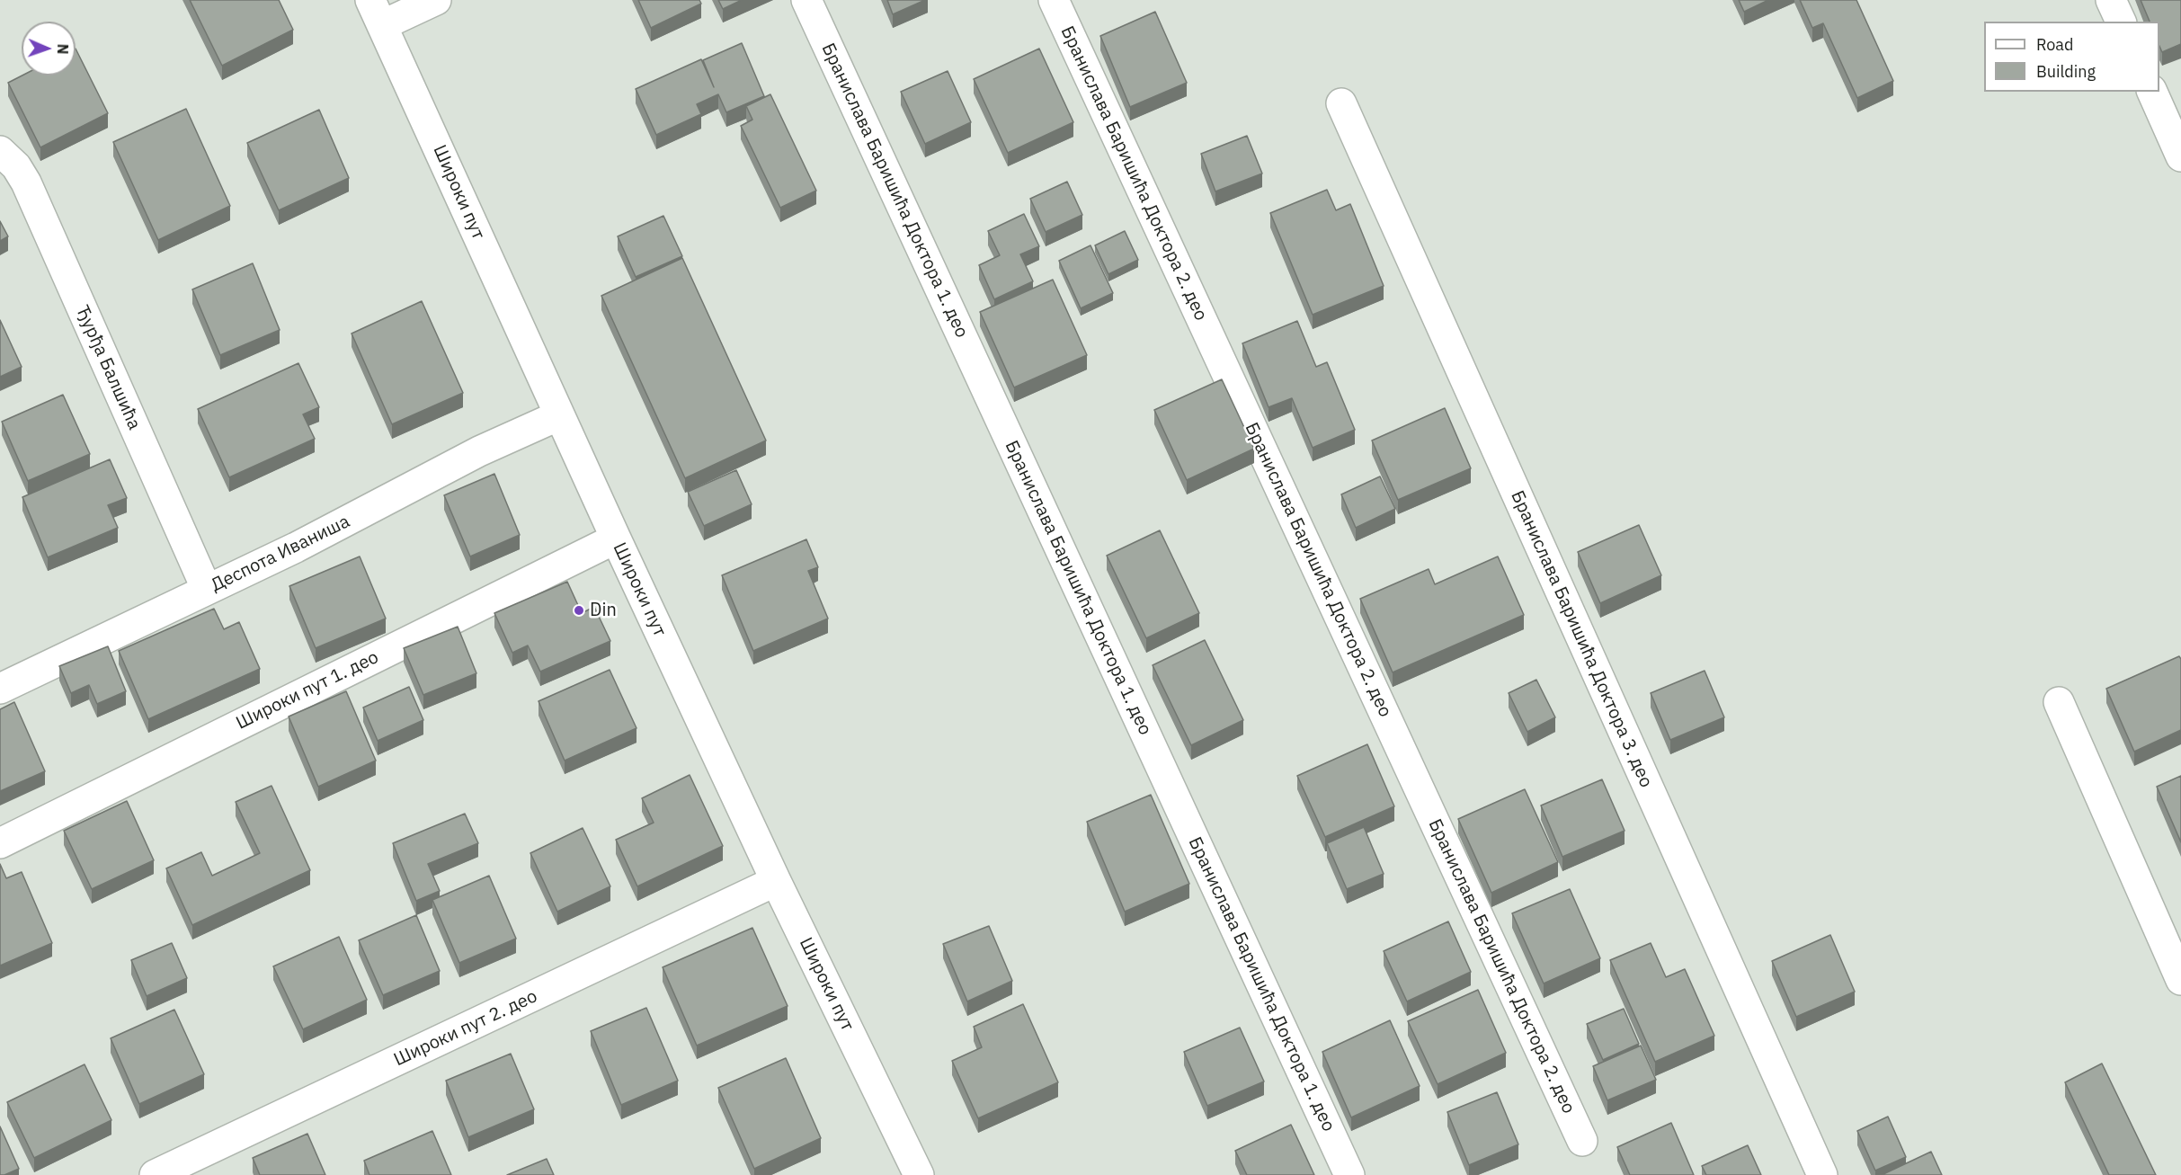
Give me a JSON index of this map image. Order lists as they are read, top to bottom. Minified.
{"streets":{"street":["Бранислава Баришића Доктора 2. део","Бранислава Баришића Доктора 1. део","Широки пут","Ђурђа Балшића","Деспота Иваниша","Бранислава Баришића Доктора 3. део","Широки пут 1. део","Широки пут 2. део"]},"crossings":[["Широки пут","Деспота Иваниша"],["Широки пут","Широки пут 1. део"],["Широки пут","Широки пут 2. део"],["Ђурђа Балшића","Деспота Иваниша"]],"places":["Din"],"legend":["Road","Building"],"north":"right"}
